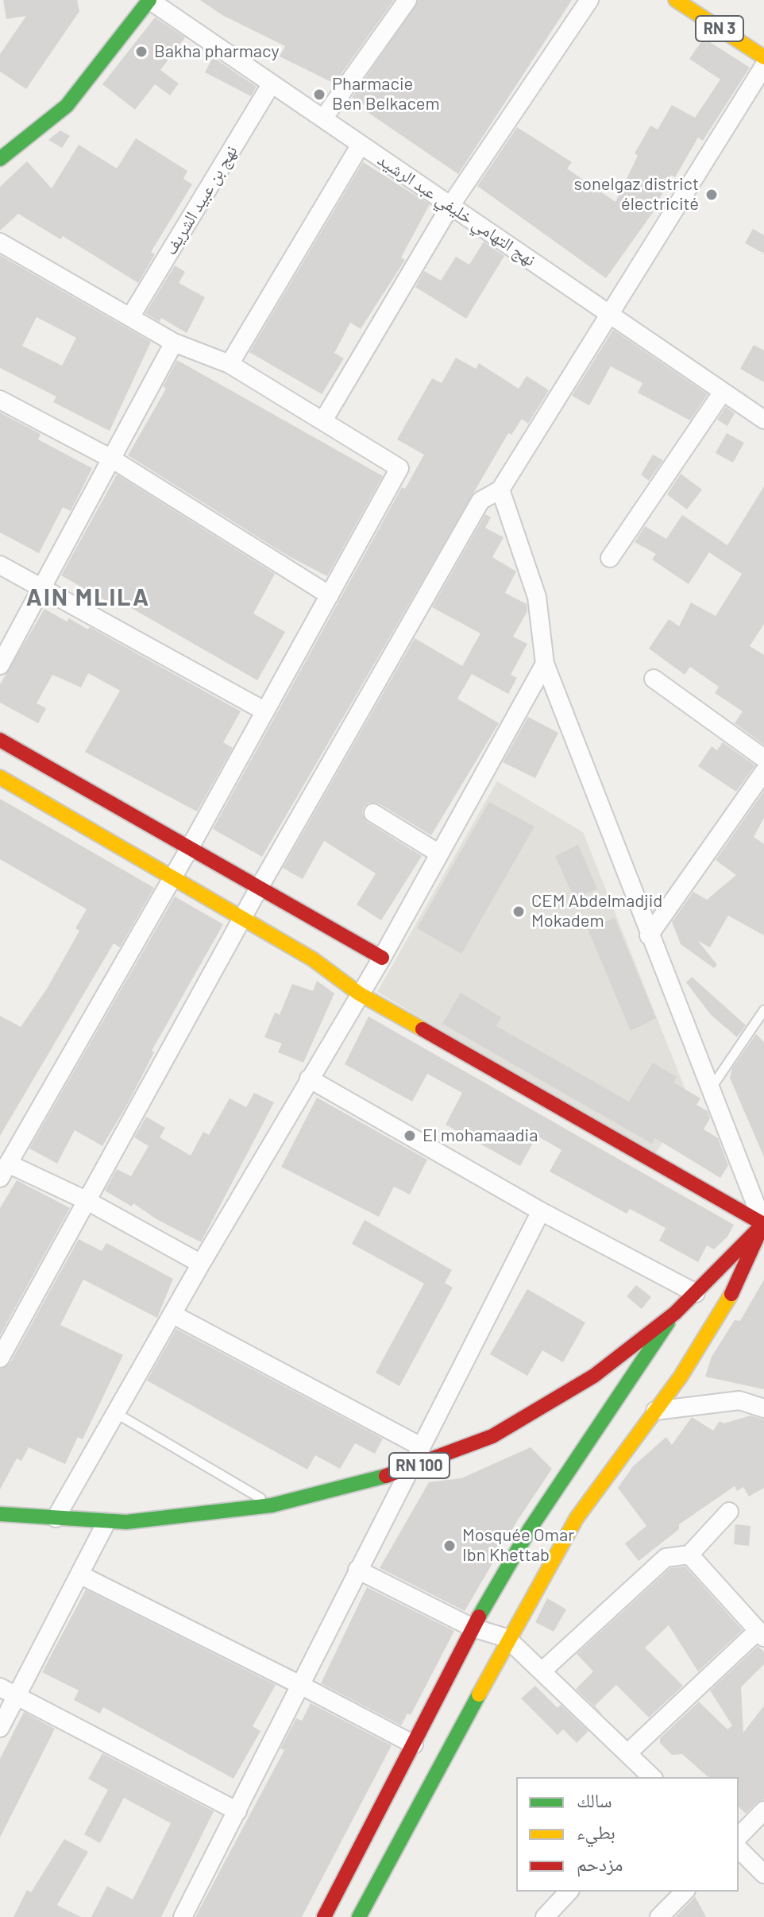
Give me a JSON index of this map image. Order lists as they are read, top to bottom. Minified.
{"streets":{"street":["RN 3","نهج بن عبيد الشريف","نهج التهامي خليفي عبد الرشيد","RN 100"]},"crossings":[["نهج بن عبيد الشريف","نهج التهامي خليفي عبد الرشيد"]],"districts":["AIN MLILA"],"places":["Bakha pharmacy","Pharmacie Ben Belkacem","sonelgaz district électricité","CEM Abdelmadjid Mokadem","El mohamaadia","Mosquée Omar Ibn Khettab"],"legend":["سالك","بطيء","مزدحم"]}
